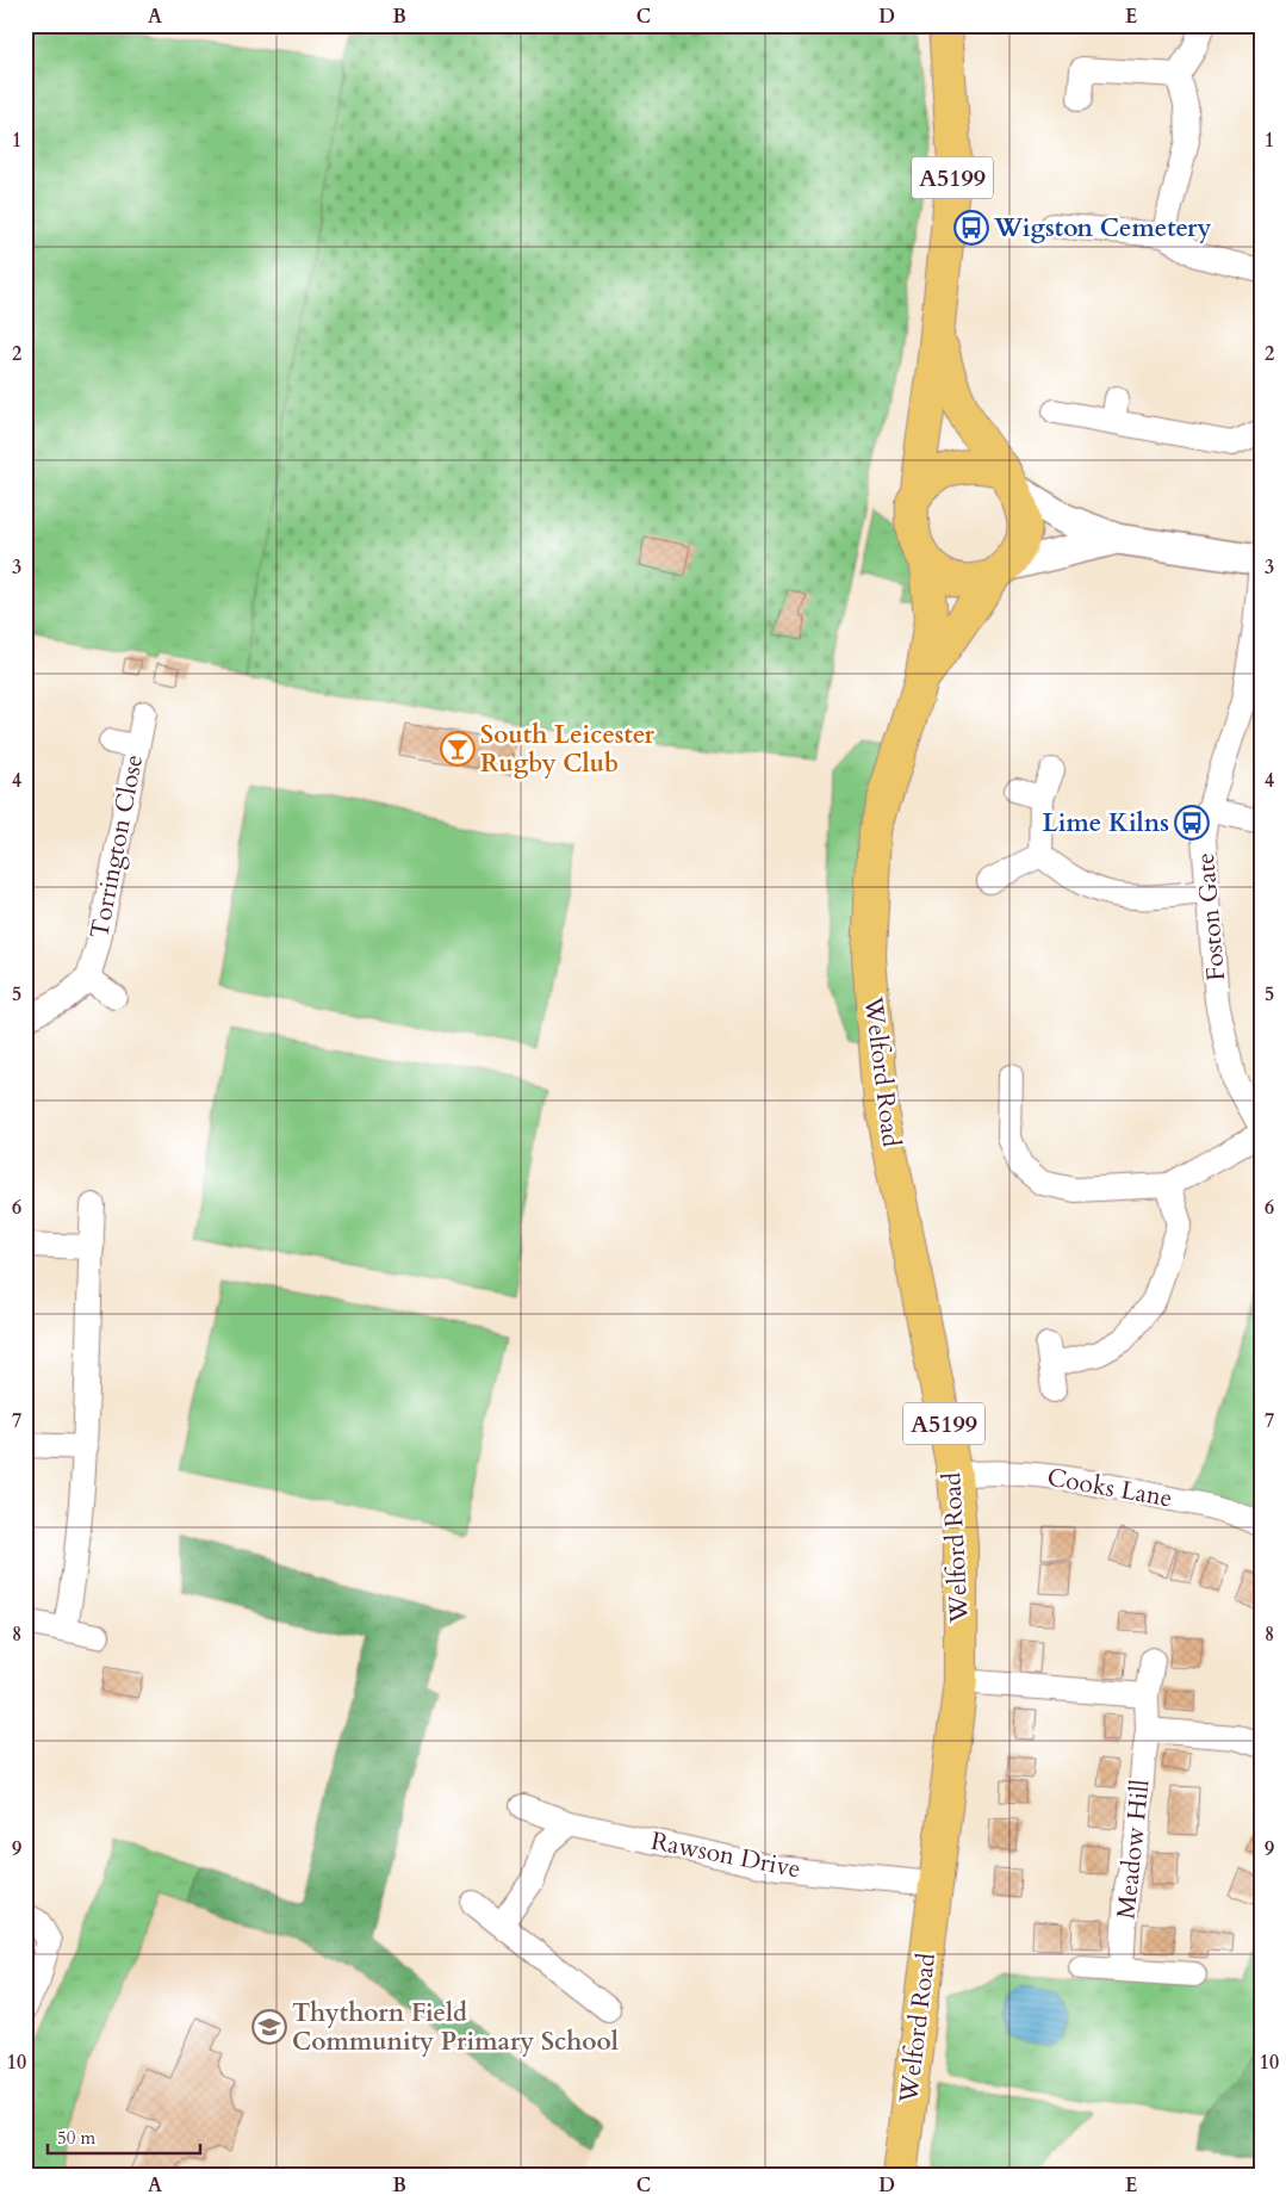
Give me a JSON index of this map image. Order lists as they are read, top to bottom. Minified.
{"streets":{"main road":["A5199","Welford Road"],"street":["Torrington Close","Foston Gate","Cooks Lane","Meadow Hill","Rawson Drive"]},"crossings":[["A5199","Welford Road"],["Welford Road","Cooks Lane"],["Welford Road","Rawson Drive"]],"places":{"bus stop":["Wigston Cemetery","Lime Kilns"],"bar":["South Leicester Rugby Club"],"school or university":["Thythorn Field Community Primary School"]},"scale_bar":"50 m","grid":{"columns":["A","B","C","D","E"],"rows":["1","2","3","4","5","6","7","8","9","10"]}}
